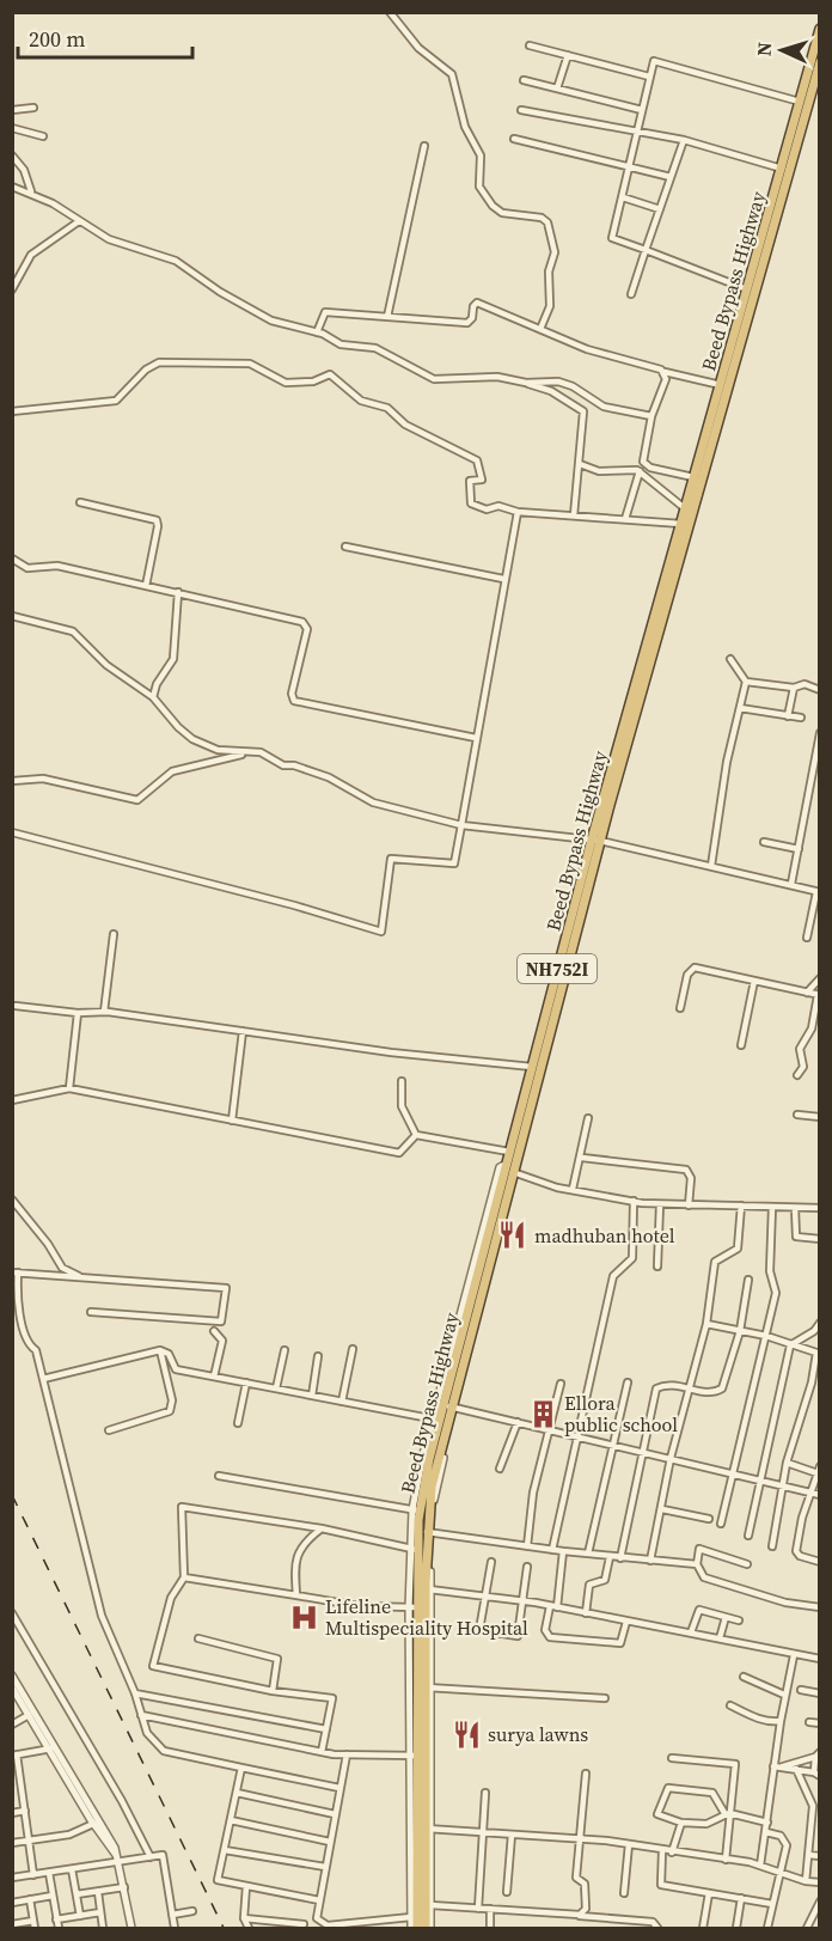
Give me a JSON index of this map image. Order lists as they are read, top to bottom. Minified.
{"streets":{"highway":["Beed Bypass Highway","NH752I"]},"places":{"restaurant":["madhuban hotel","surya lawns"],"building":["Ellora public school"],"hospital":["Lifeline Multispeciality Hospital"]},"scale_bar":"200 m","north":"left"}
